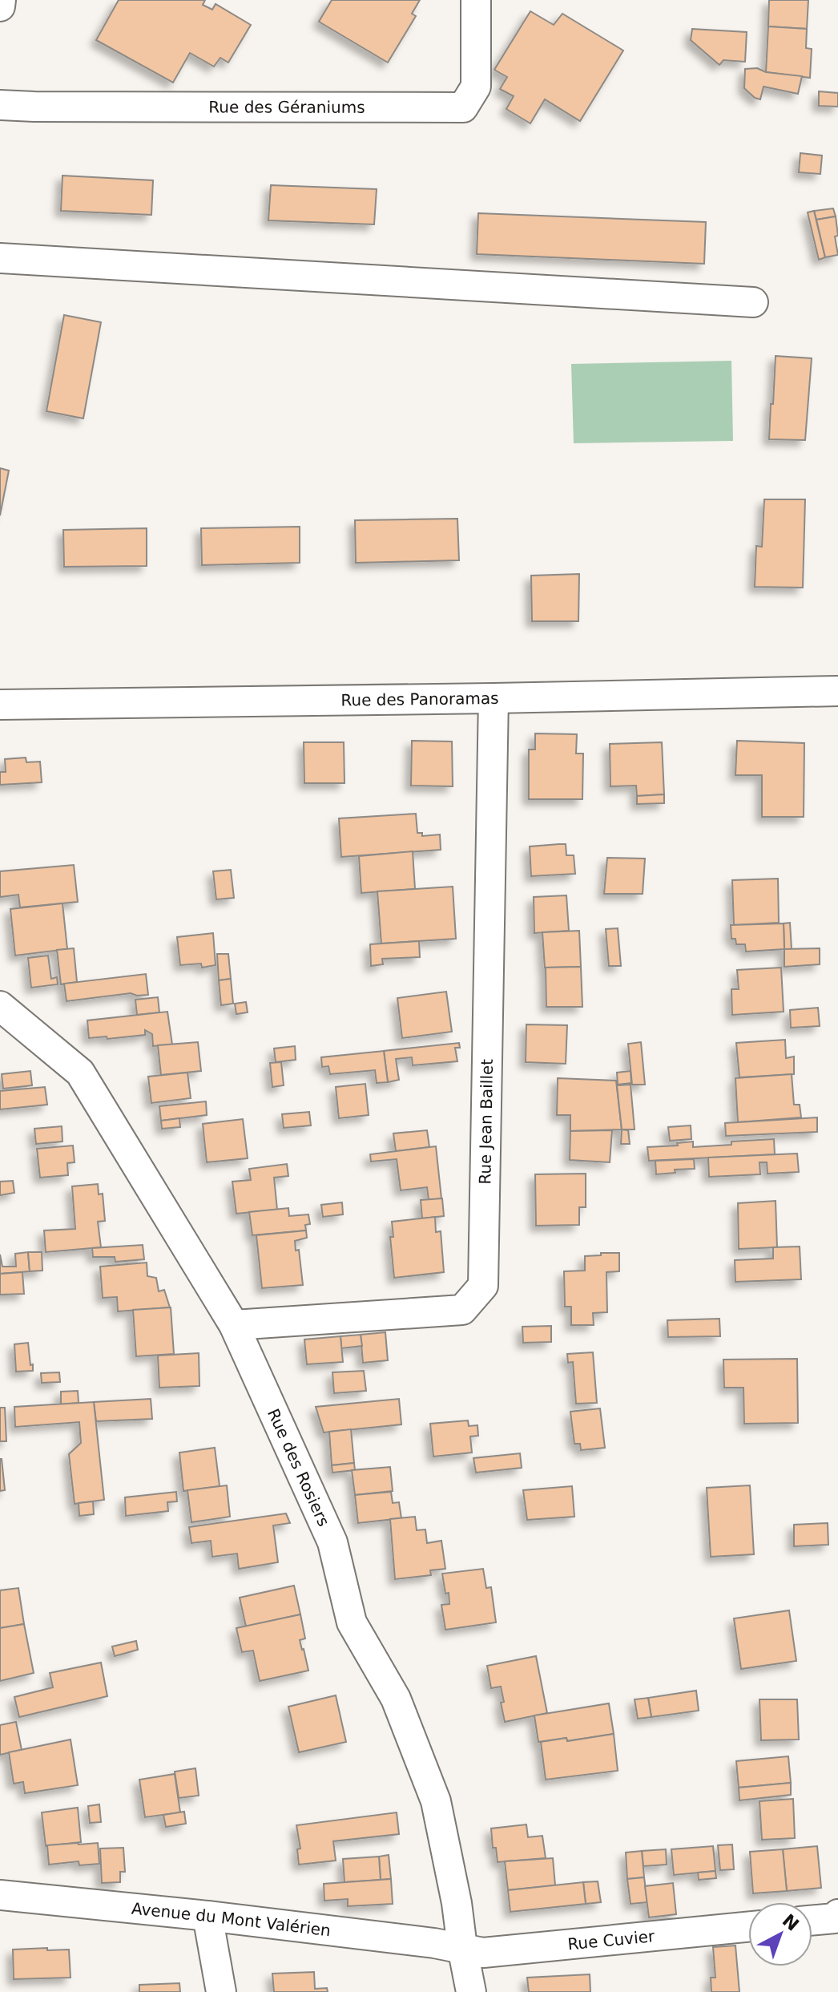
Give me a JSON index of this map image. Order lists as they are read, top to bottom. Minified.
{"streets":{"street":["Rue des Géraniums","Rue des Panoramas","Rue Jean Baillet","Rue des Rosiers","Avenue du Mont Valérien","Rue Cuvier"]},"crossings":[["Rue des Panoramas","Rue Jean Baillet"],["Rue Jean Baillet","Rue des Rosiers"],["Rue des Rosiers","Avenue du Mont Valérien"],["Rue des Rosiers","Rue Cuvier"],["Avenue du Mont Valérien","Rue Cuvier"]],"north":"top right"}
